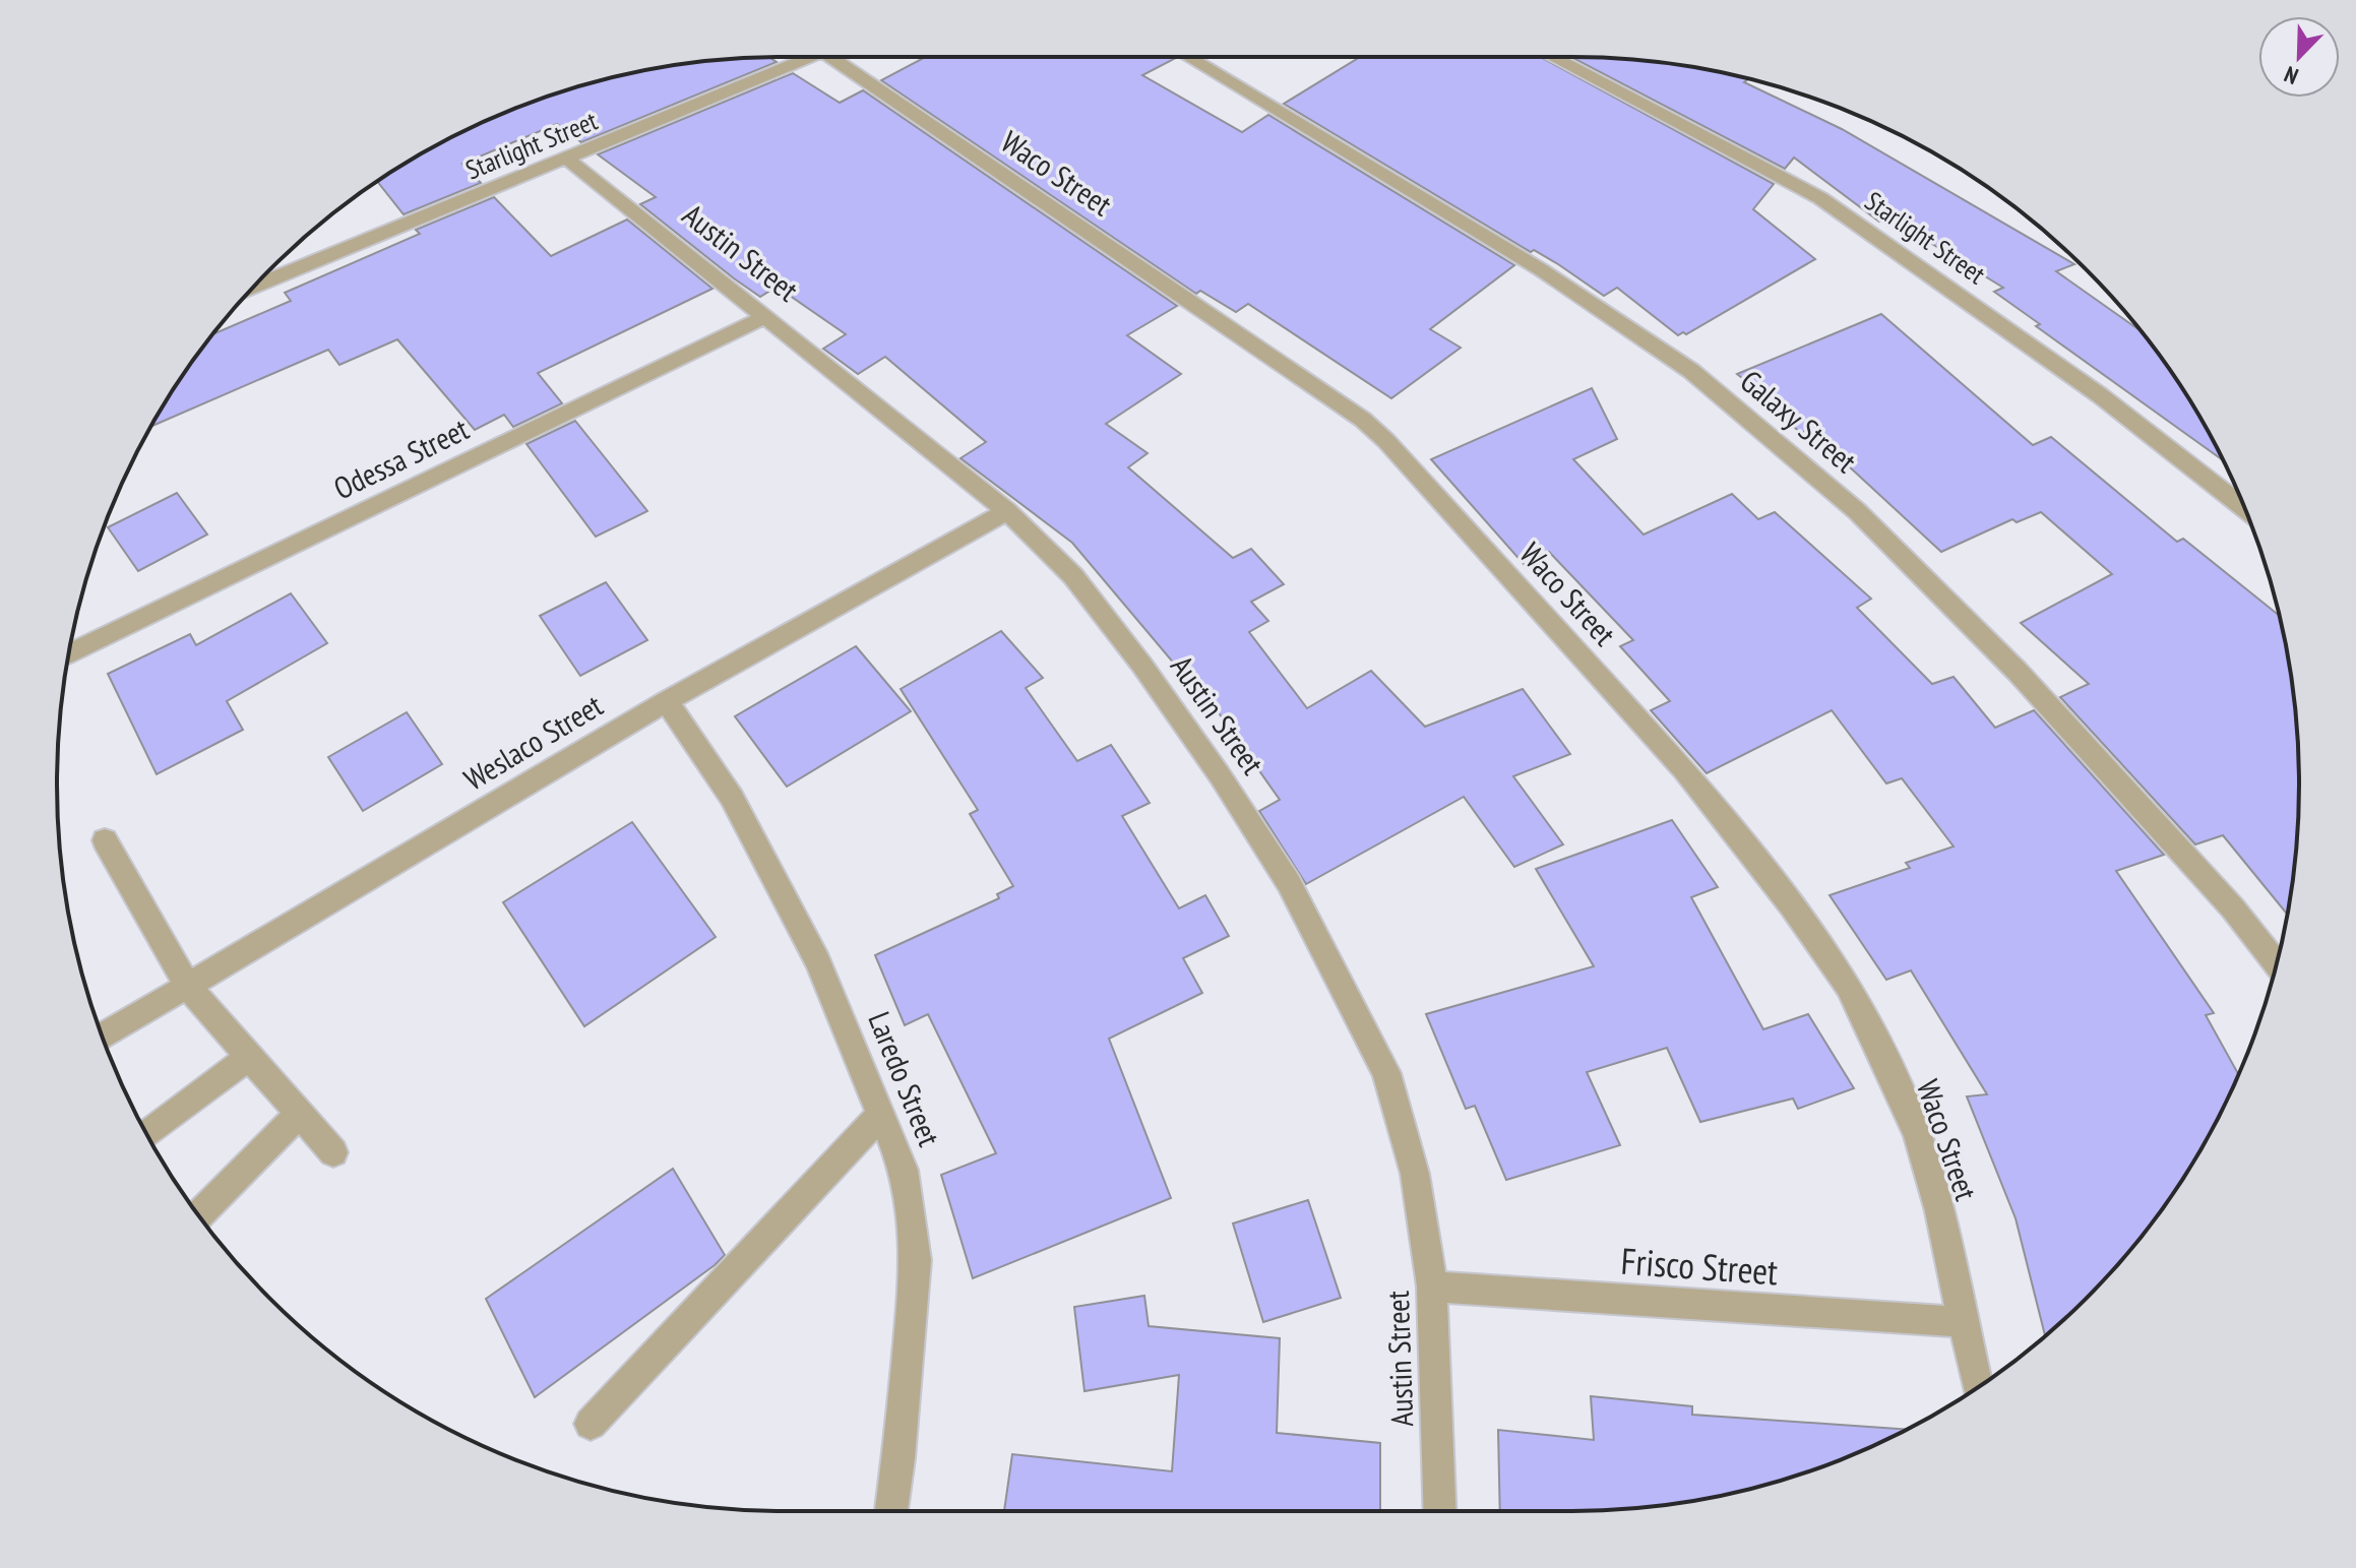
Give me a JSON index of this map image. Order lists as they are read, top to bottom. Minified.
{"streets":{"street":["Starlight Street","Waco Street","Austin Street","Galaxy Street","Odessa Street","Weslaco Street","Laredo Street","Frisco Street"]},"crossings":[["Starlight Street","Austin Street"],["Waco Street","Frisco Street"],["Austin Street","Odessa Street"],["Austin Street","Weslaco Street"],["Austin Street","Frisco Street"],["Weslaco Street","Laredo Street"]],"north":"bottom left"}
